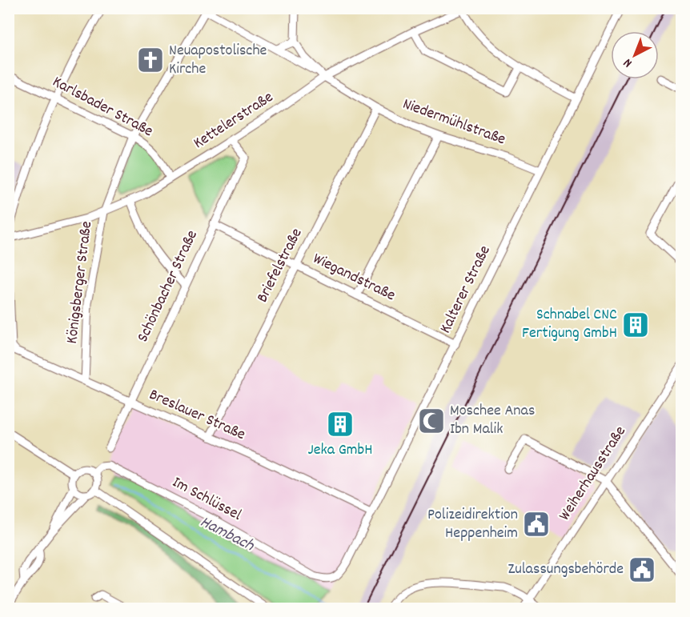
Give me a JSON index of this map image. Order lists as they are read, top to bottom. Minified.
{"streets":{"street":["Karlsbader Straße","Kettelerstraße","Niedermühlstraße","Briefelstraße","Wiegandstraße","Königsberger Straße","Schönbacher Straße","Kalterer Straße","Breslauer Straße","Weiherhausstraße","Im Schlüssel"]},"crossings":[["Karlsbader Straße","Kettelerstraße"],["Karlsbader Straße","Königsberger Straße"],["Kettelerstraße","Niedermühlstraße"],["Kettelerstraße","Königsberger Straße"],["Kettelerstraße","Schönbacher Straße"],["Niedermühlstraße","Briefelstraße"],["Niedermühlstraße","Kalterer Straße"],["Briefelstraße","Wiegandstraße"],["Briefelstraße","Breslauer Straße"],["Wiegandstraße","Schönbacher Straße"],["Wiegandstraße","Kalterer Straße"],["Königsberger Straße","Breslauer Straße"],["Schönbacher Straße","Breslauer Straße"],["Kalterer Straße","Breslauer Straße"],["Kalterer Straße","Im Schlüssel"]],"water":["Hambach"],"places":{"church":["Neuapostolische Kirche"],"building":["Schnabel CNC Fertigung GmbH","Jeka GmbH"],"mosque":["Moschee Anas Ibn Malik"],"public building":["Polizeidirektion Heppenheim","Zulassungsbehörde"]},"north":"bottom left"}
